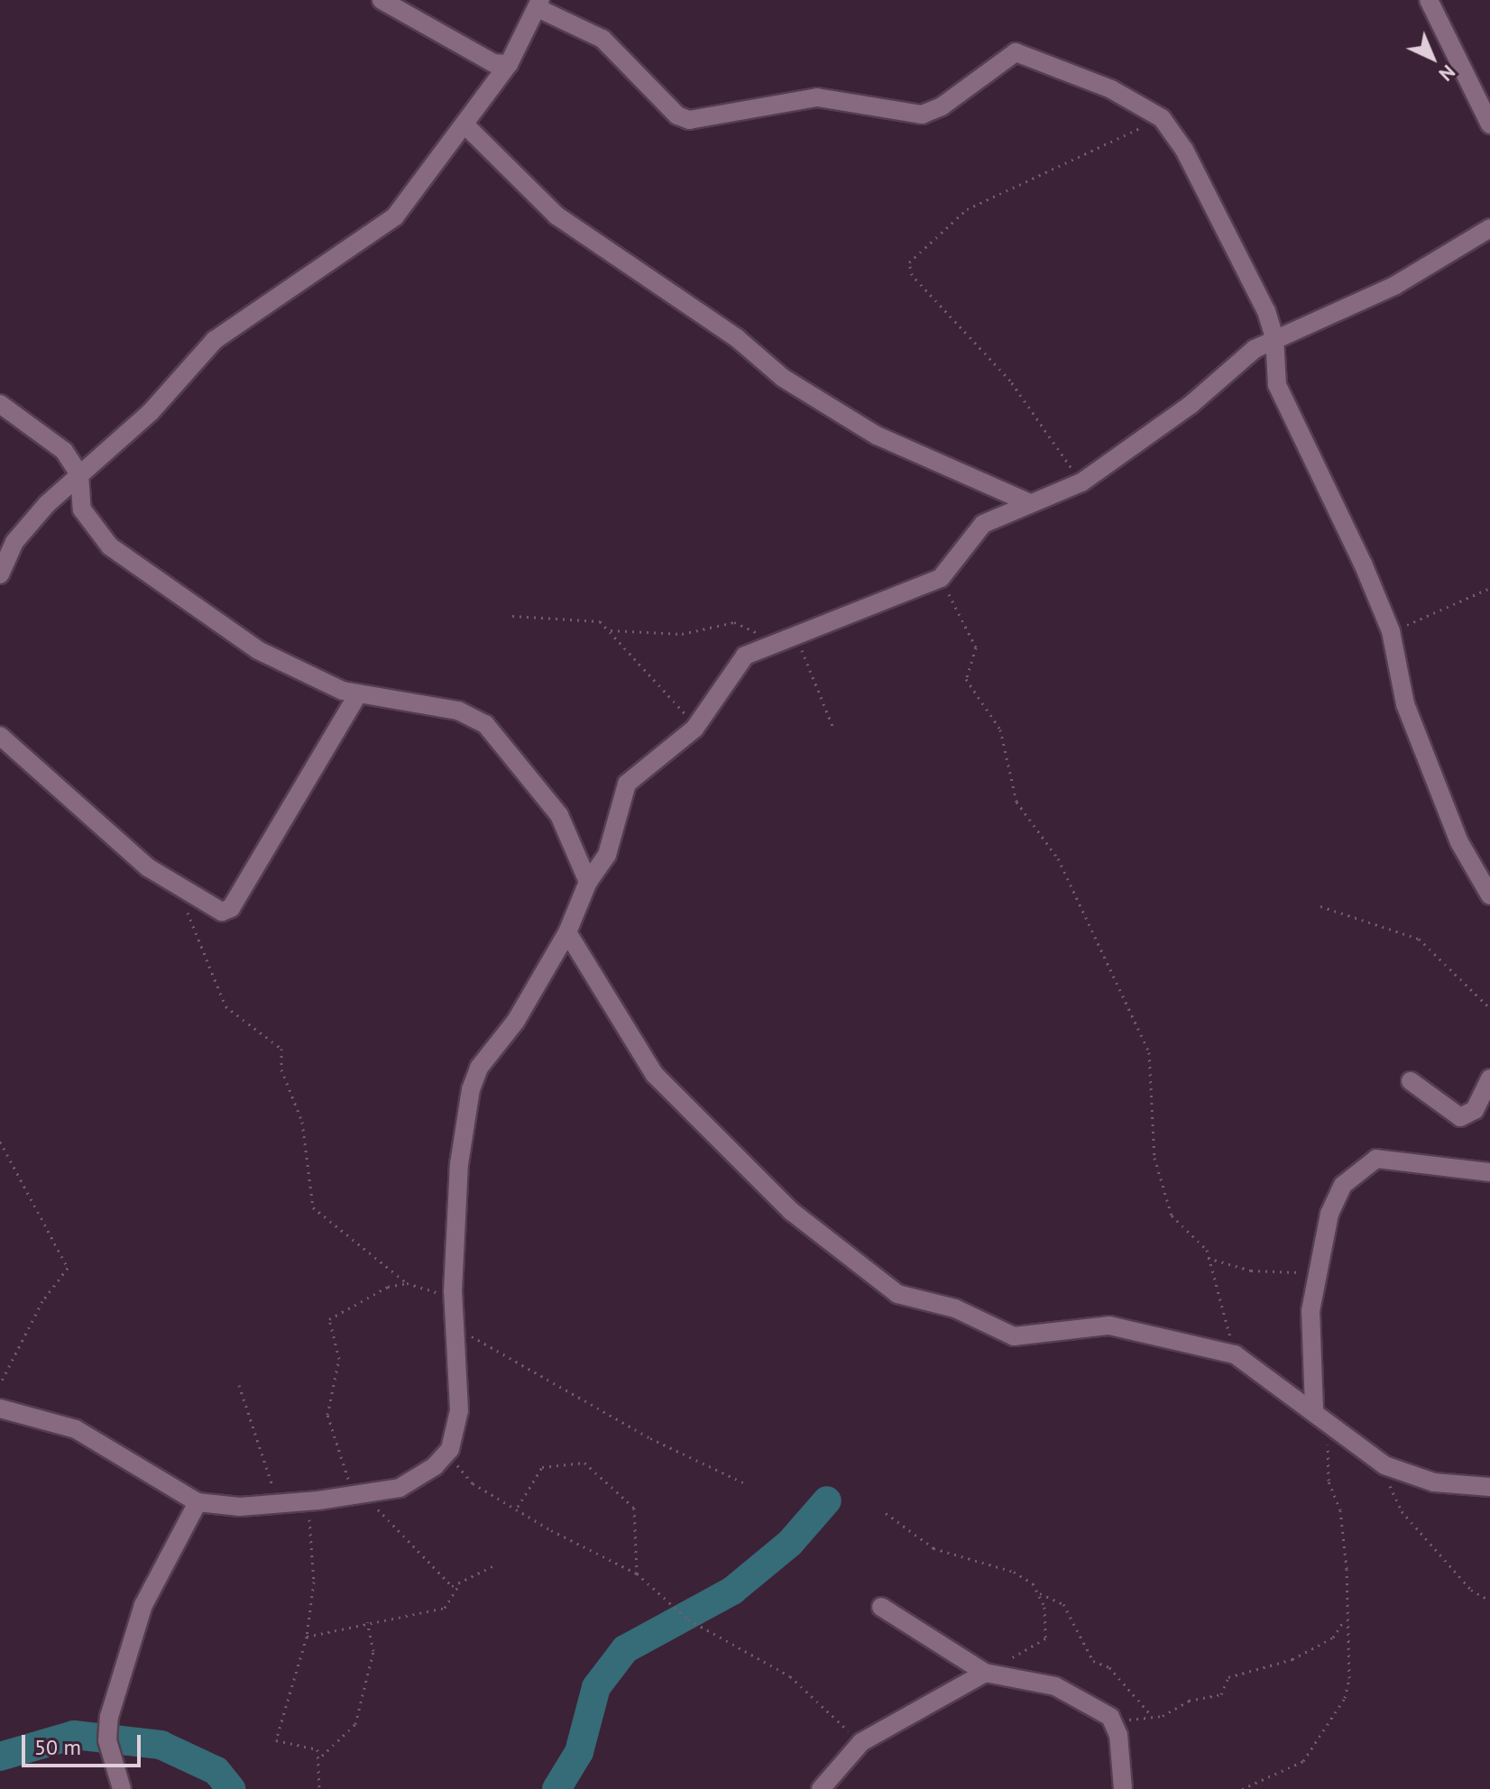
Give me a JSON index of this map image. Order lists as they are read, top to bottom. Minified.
{"scale_bar":"50 m","north":"bottom right"}
